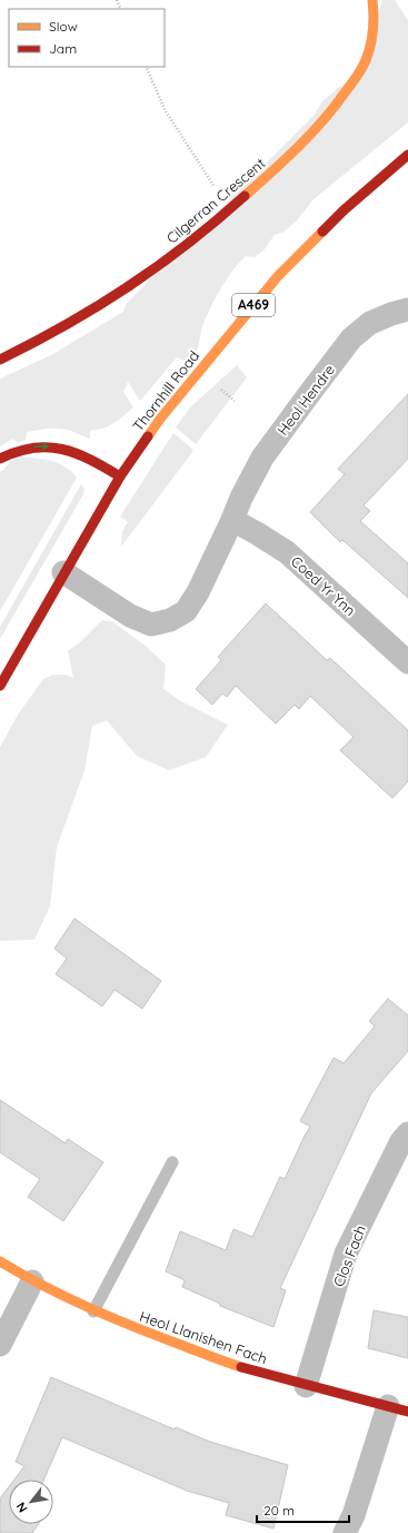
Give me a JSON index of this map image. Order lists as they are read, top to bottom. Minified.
{"streets":{"street":["Cilgerran Crescent","A469","Thornhill Road","Heol Hendre","Coed Yr Ynn","Clos Fach","Heol Llanishen Fach"]},"crossings":[["Thornhill Road","Heol Hendre"],["Heol Hendre","Coed Yr Ynn"],["Clos Fach","Heol Llanishen Fach"]],"legend":["Slow","Jam"],"scale_bar":"20 m","north":"bottom left"}
